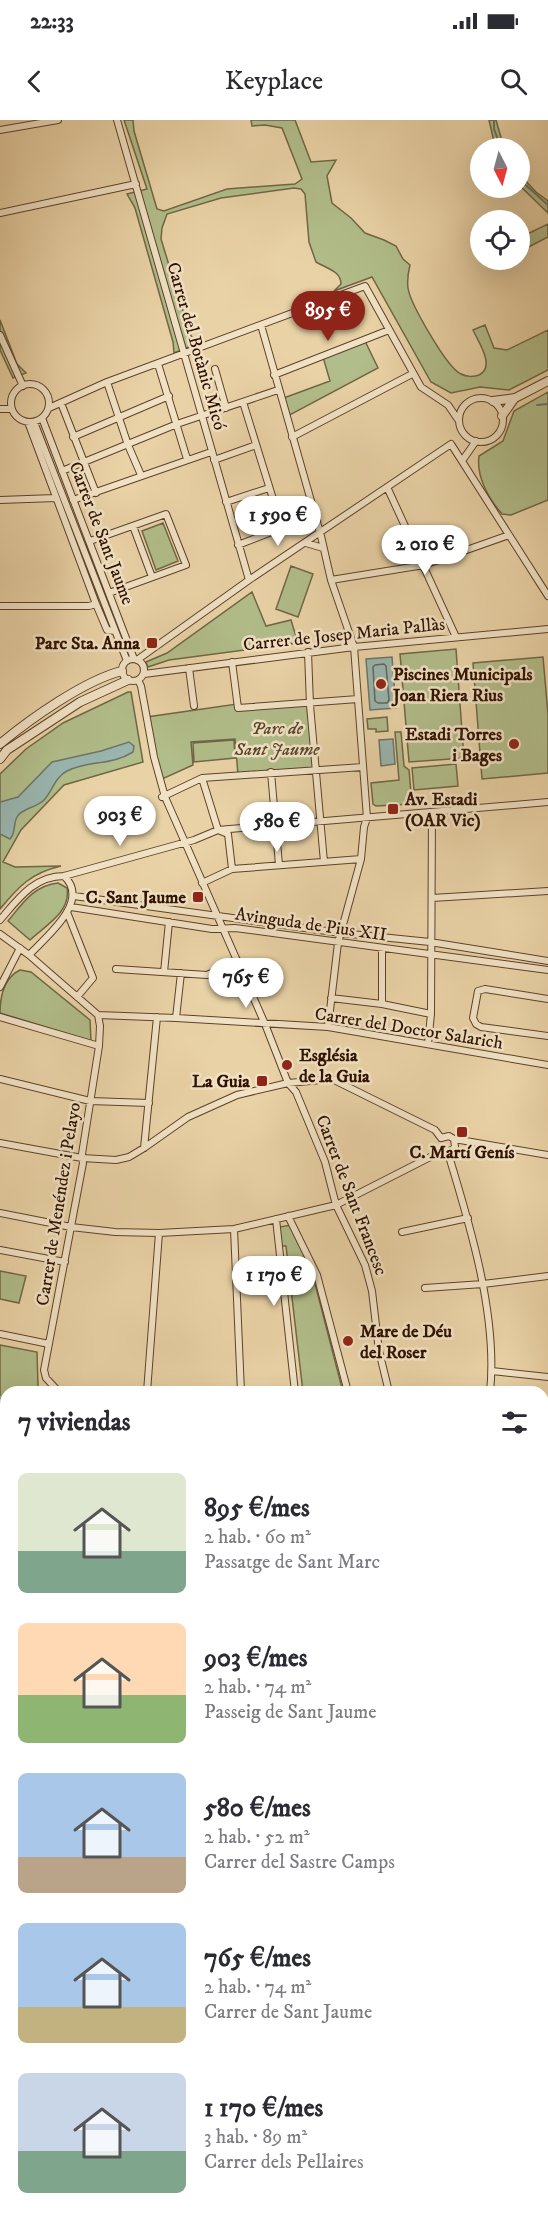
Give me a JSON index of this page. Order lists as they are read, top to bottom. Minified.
{"streets":{"street":["Carrer del Botànic Micó","Carrer de Sant Jaume","Carrer de Josep Maria Pallàs","Avinguda de Pius XII","Carrer del Doctor Salarich","Carrer de Sant Francesc","Carrer de Menéndez i Pelayo"]},"crossings":[["Carrer de Sant Jaume","Carrer de Josep Maria Pallàs"],["Carrer del Doctor Salarich","Carrer de Menéndez i Pelayo"]],"parks":["Parc de Sant Jaume"],"places":{"transit":["Parc Sta. Anna","Av. Estadi (OAR Vic)","C. Sant Jaume","La Guia","C. Martí Genís"],"other":["Piscines Municipals Joan Riera Rius","Estadi Torres i Bages","Església de la Guia","Mare de Déu del Roser"]},"north":"bottom","page":{"status":"22:33","header":"Keyplace","price":["895 €","1 590 €","2 010 €","903 €","580 €","765 €","1 170 €"],"heading":"7 viviendas","list":[{"name":"895 €/mes","note":"2 hab. · 60 m² · Passatge de Sant Marc"},{"name":"903 €/mes","note":"2 hab. · 74 m² · Passeig de Sant Jaume"},{"name":"580 €/mes","note":"2 hab. · 52 m² · Carrer del Sastre Camps"},{"name":"765 €/mes","note":"2 hab. · 74 m² · Carrer de Sant Jaume"},{"name":"1 170 €/mes","note":"3 hab. · 89 m² · Carrer dels Pellaires"}]}}
